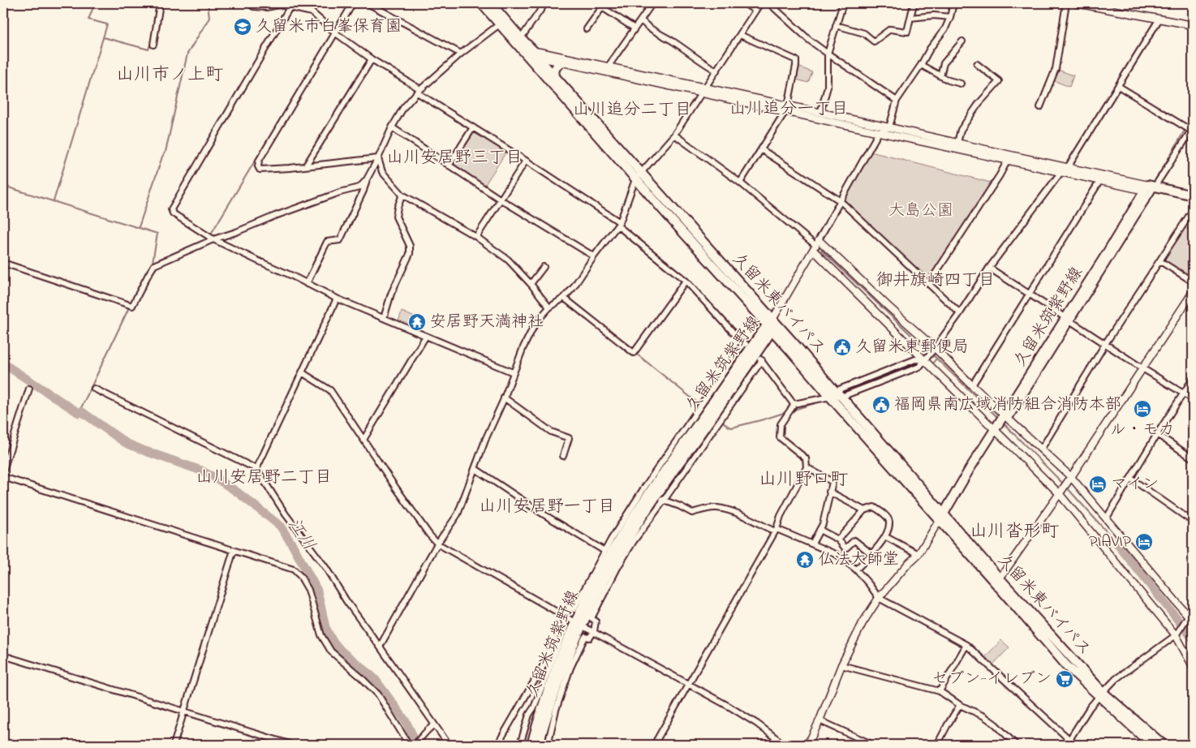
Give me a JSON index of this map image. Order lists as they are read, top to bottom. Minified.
{"streets":{"main road":["久留米東バイパス","久留米筑紫野線"]},"crossings":[["久留米東バイパス","久留米筑紫野線"]],"districts":["山川市ノ上町","山川追分一丁目","山川追分二丁目","山川安居野三丁目","御井旗崎四丁目","山川安居野二丁目","山川野口町","山川安居野一丁目","山川沓形町"],"water":["江川"],"parks":["大島公園"],"places":{"school or university":["久留米市白峯保育園"],"temple":["安居野天満神社","仏法大師堂"],"public building":["久留米東郵便局","福岡県南広域消防組合消防本部"],"hotel":["ル・モカ","マイン","PIAVIP"],"supermarket":["セブン-イレブン"]}}
